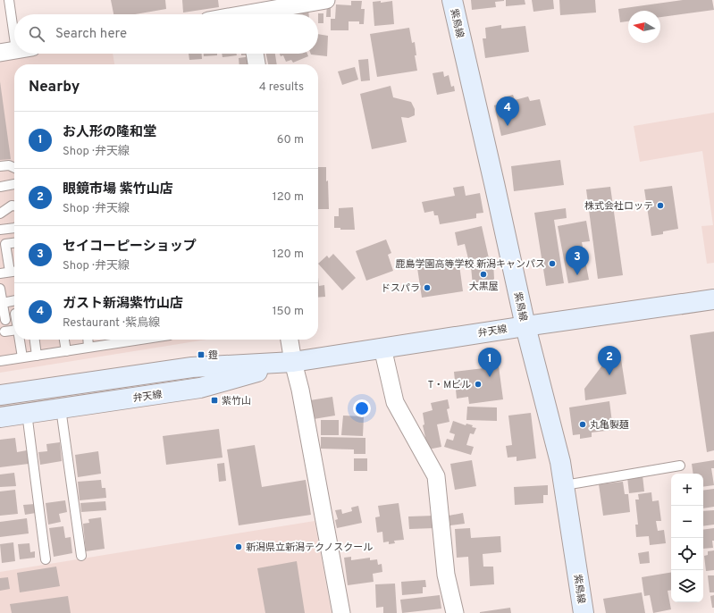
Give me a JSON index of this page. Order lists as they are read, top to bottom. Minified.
{"streets":{"street":["紫鳥線","弁天線"]},"crossings":[["紫鳥線","弁天線"]],"places":{"other":["株式会社ロッテ","鹿島学園高等学校 新潟キャンパス","大黒屋","ドスパラ","T・Mビル","丸亀製麺","新潟県立新潟テクノスクール"],"transit":["鐙","紫竹山"]},"north":"left","page":{"search":"Search here","heading":["Nearby","4 results"],"pins":["4","3","2","1"],"list":[{"mark":"1","name":"お人形の隆和堂","note":"Shop · 弁天線","value":"60 m"},{"mark":"2","name":"眼鏡市場 紫竹山店","note":"Shop · 弁天線","value":"120 m"},{"mark":"3","name":"セイコーピーショップ","note":"Shop · 弁天線","value":"120 m"},{"mark":"4","name":"ガスト新潟紫竹山店","note":"Restaurant · 紫鳥線","value":"150 m"}],"map_buttons":["+","−"]}}
